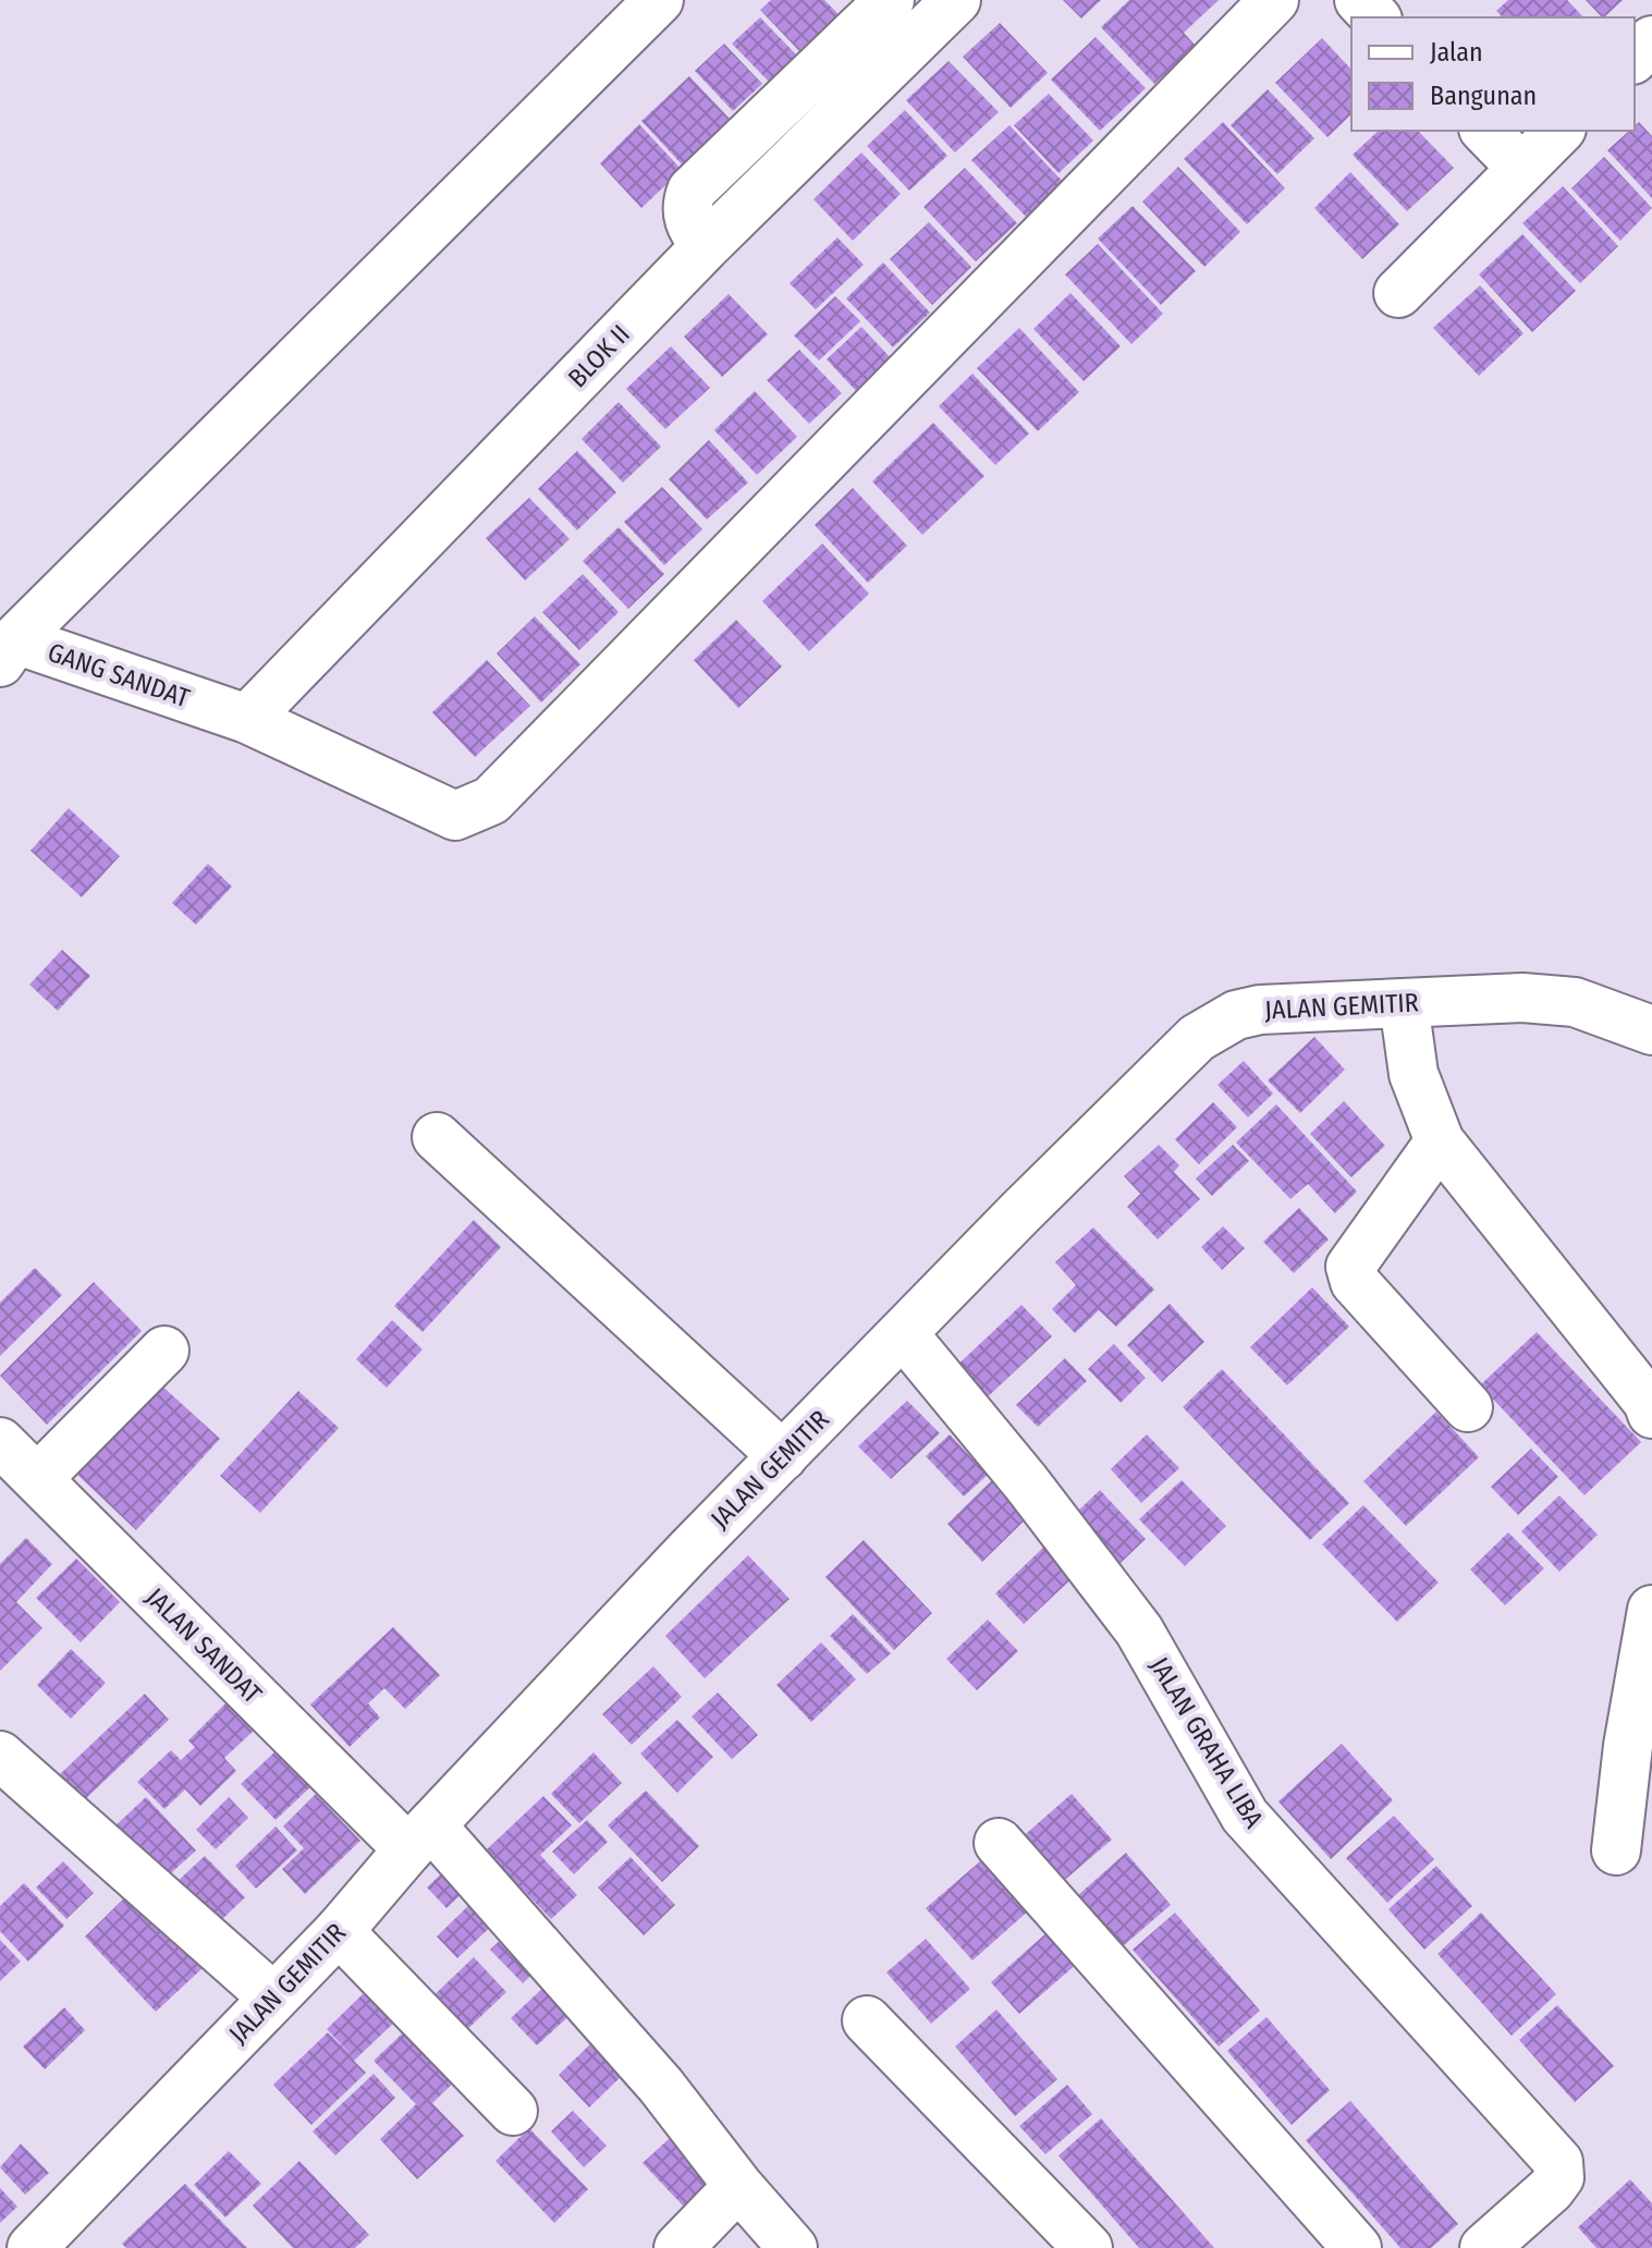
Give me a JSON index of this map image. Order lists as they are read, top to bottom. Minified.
{"streets":{"street":["BLOK II","GANG SANDAT","JALAN GEMITIR","JALAN SANDAT","JALAN GRAHA LIBA"]},"crossings":[["BLOK II","GANG SANDAT"],["JALAN GEMITIR","JALAN SANDAT"],["JALAN GEMITIR","JALAN GRAHA LIBA"]],"legend":["Jalan","Bangunan"]}
